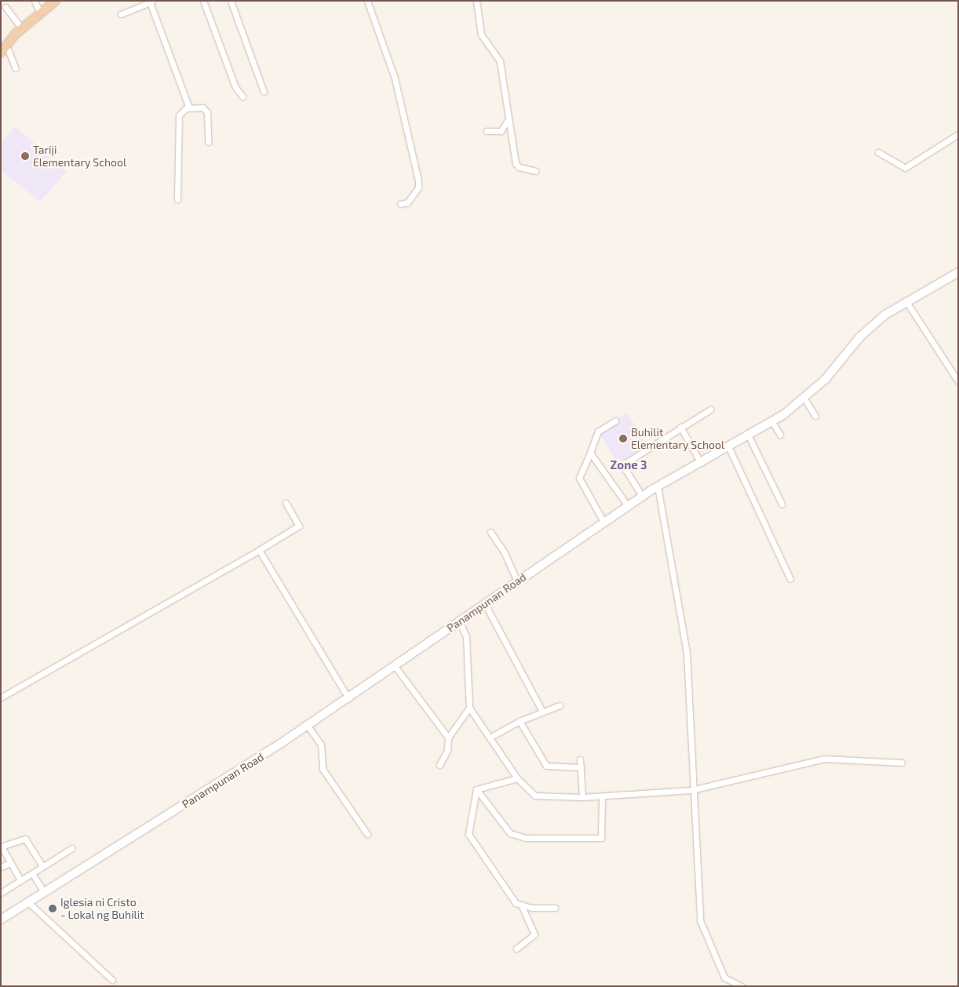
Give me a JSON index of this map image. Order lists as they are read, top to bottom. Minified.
{"streets":{"street":["Panampunan Road"]},"districts":["Zone 3"],"places":["Tariji Elementary School","Buhilit Elementary School","Iglesia ni Cristo - Lokal ng Buhilit"]}
